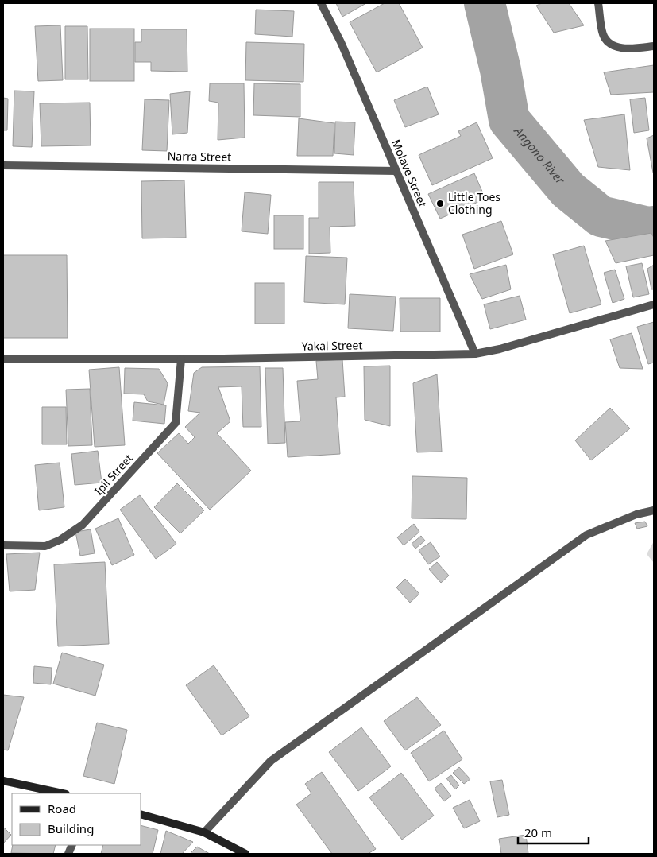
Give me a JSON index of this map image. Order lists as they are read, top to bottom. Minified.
{"streets":{"street":["Narra Street","Molave Street","Yakal Street","Ipil Street"]},"crossings":[["Narra Street","Molave Street"],["Molave Street","Yakal Street"],["Yakal Street","Ipil Street"]],"water":["Angono River"],"places":["Little Toes Clothing"],"legend":["Road","Building"],"scale_bar":"20 m"}
